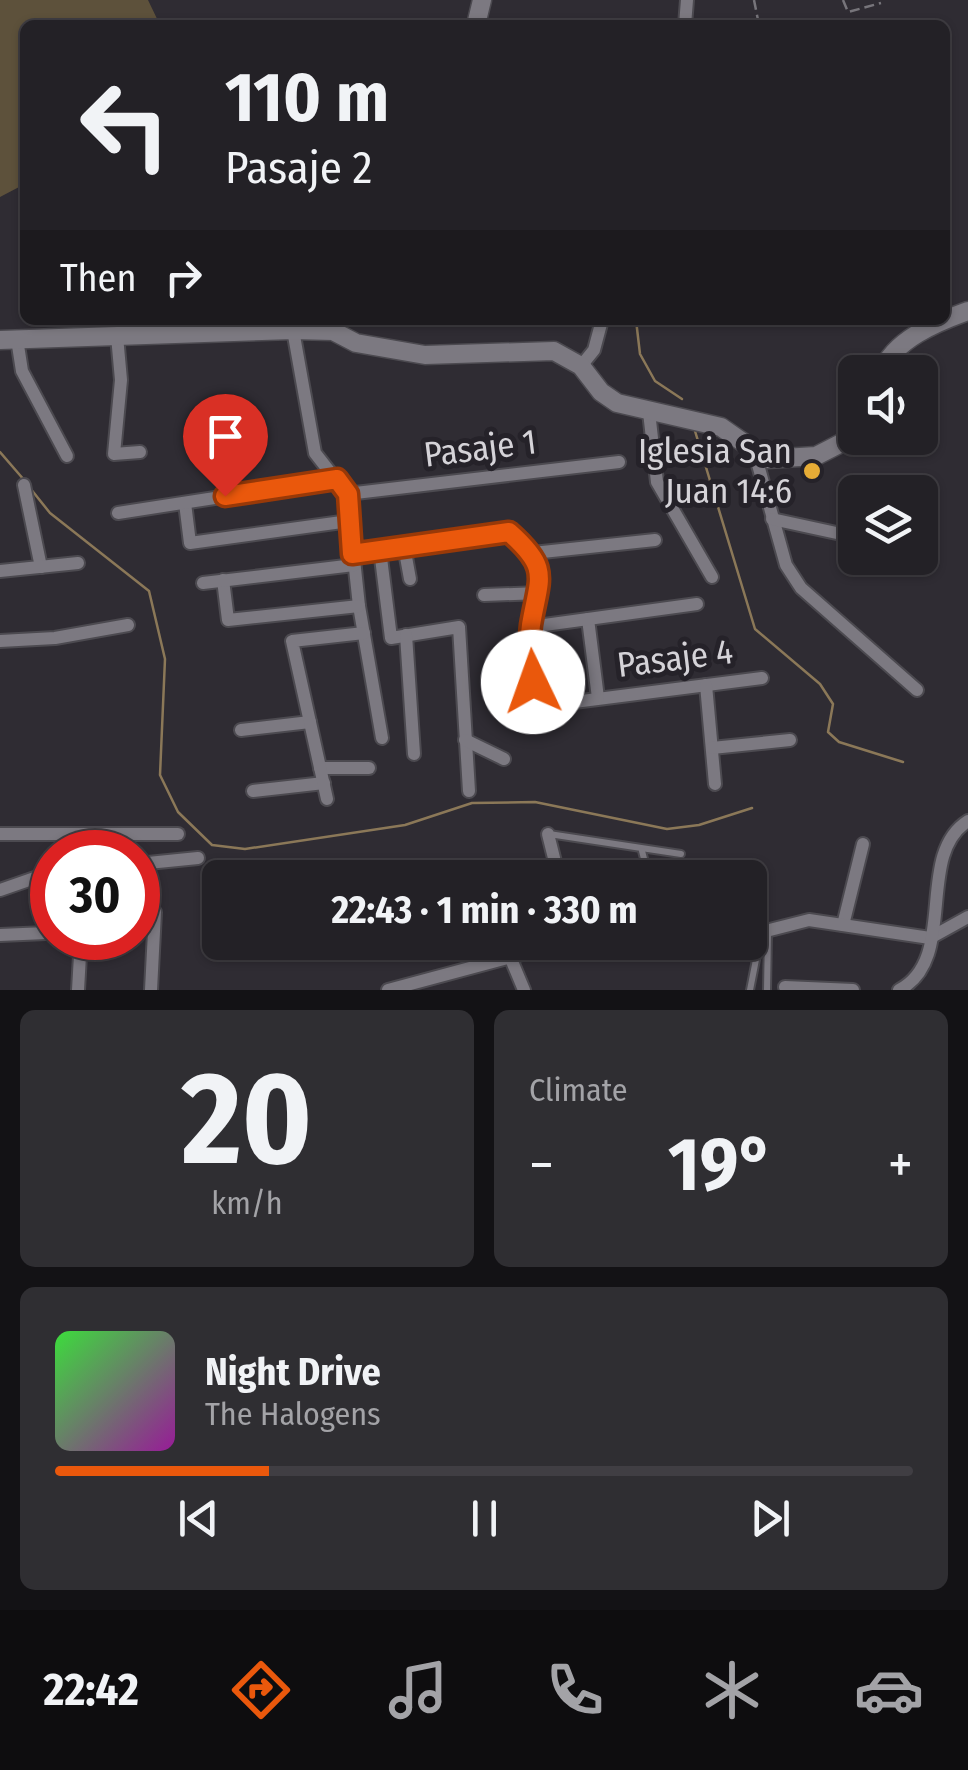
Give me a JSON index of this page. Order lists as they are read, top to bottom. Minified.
{"streets":{"street":["Pasaje 1","Pasaje 4"]},"places":["Iglesia San Juan 14:6"],"page":{"turn":["110 m","Pasaje 2"],"then":"Then","limit":"30","trip":"22:43 · 1 min · 330 m","tile":[["20","km/h"],"Climate"],"heat":["−","19°","+"],"song":["Night Drive","The Halogens"],"tabs":"22:42"}}
